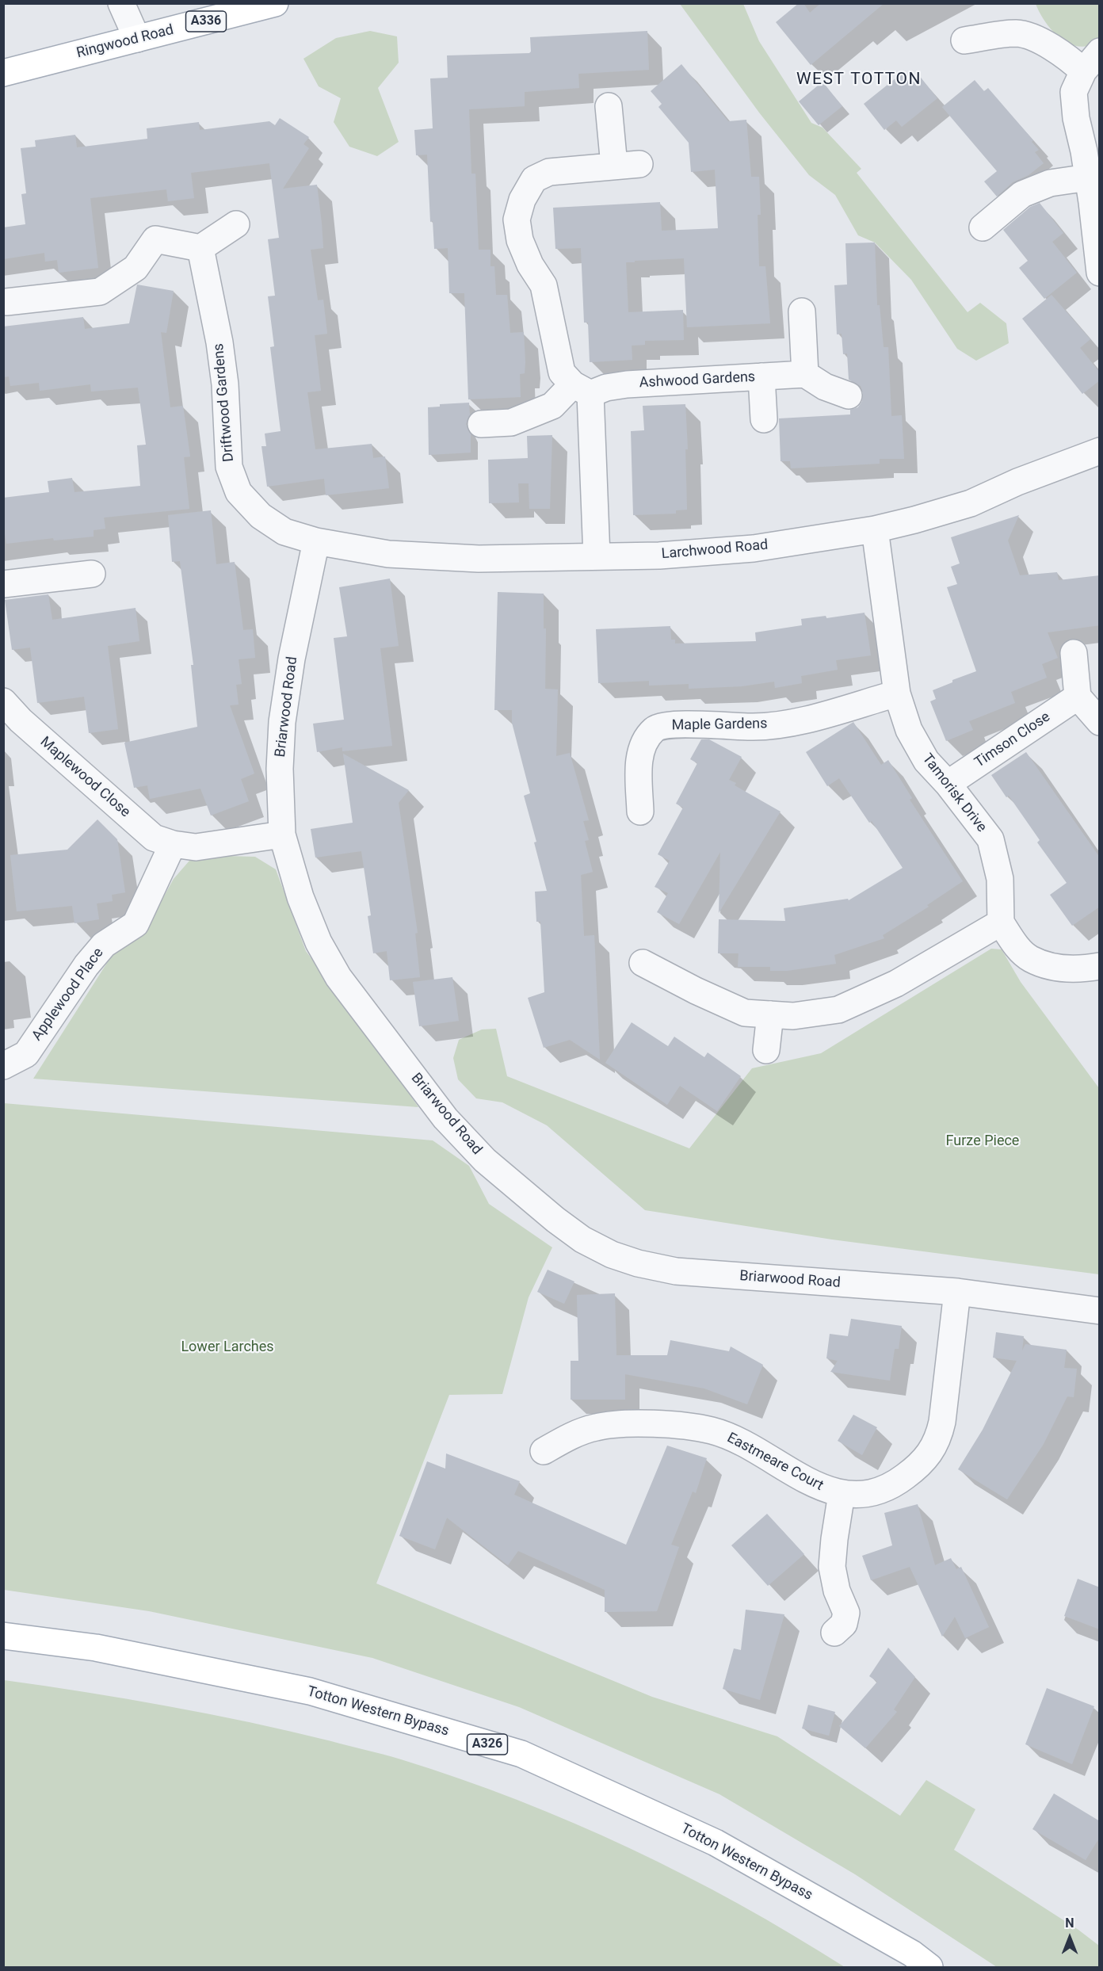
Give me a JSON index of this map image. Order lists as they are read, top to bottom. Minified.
{"streets":{"main road":["A336","Ringwood Road","Totton Western Bypass","A326"],"street":["Ashwood Gardens","Driftwood Gardens","Larchwood Road","Briarwood Road","Maple Gardens","Timson Close","Maplewood Close","Tamorisk Drive","Applewood Place","Eastmeare Court"]},"crossings":[["Driftwood Gardens","Larchwood Road"],["Driftwood Gardens","Briarwood Road"],["Larchwood Road","Briarwood Road"],["Larchwood Road","Tamorisk Drive"],["Briarwood Road","Eastmeare Court"],["Maple Gardens","Tamorisk Drive"],["Timson Close","Tamorisk Drive"],["Maplewood Close","Applewood Place"]],"districts":["WEST TOTTON"],"parks":["Furze Piece","Lower Larches"],"north":"top"}
